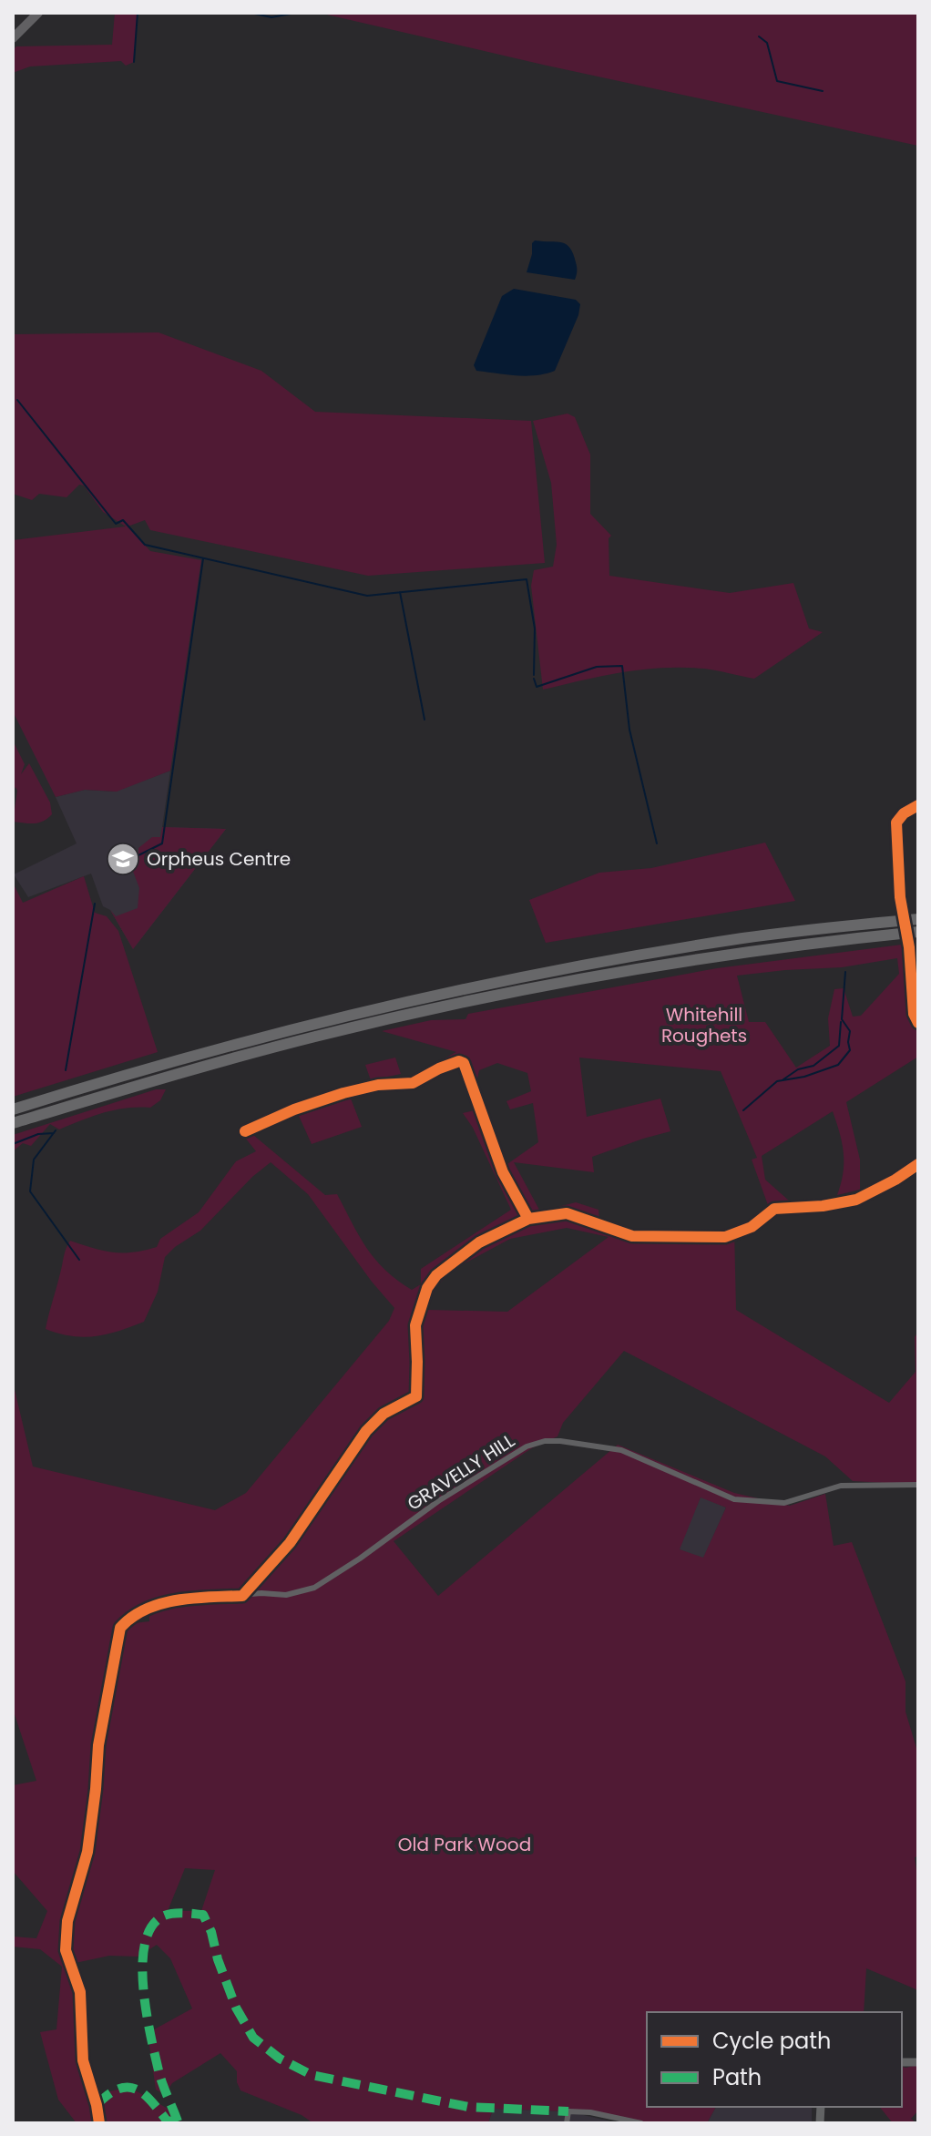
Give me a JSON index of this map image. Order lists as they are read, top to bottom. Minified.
{"streets":{"street":["GRAVELLY HILL"]},"parks":["Whitehill Roughets","Old Park Wood"],"places":{"school or university":["Orpheus Centre"]},"legend":["Cycle path","Path"]}
